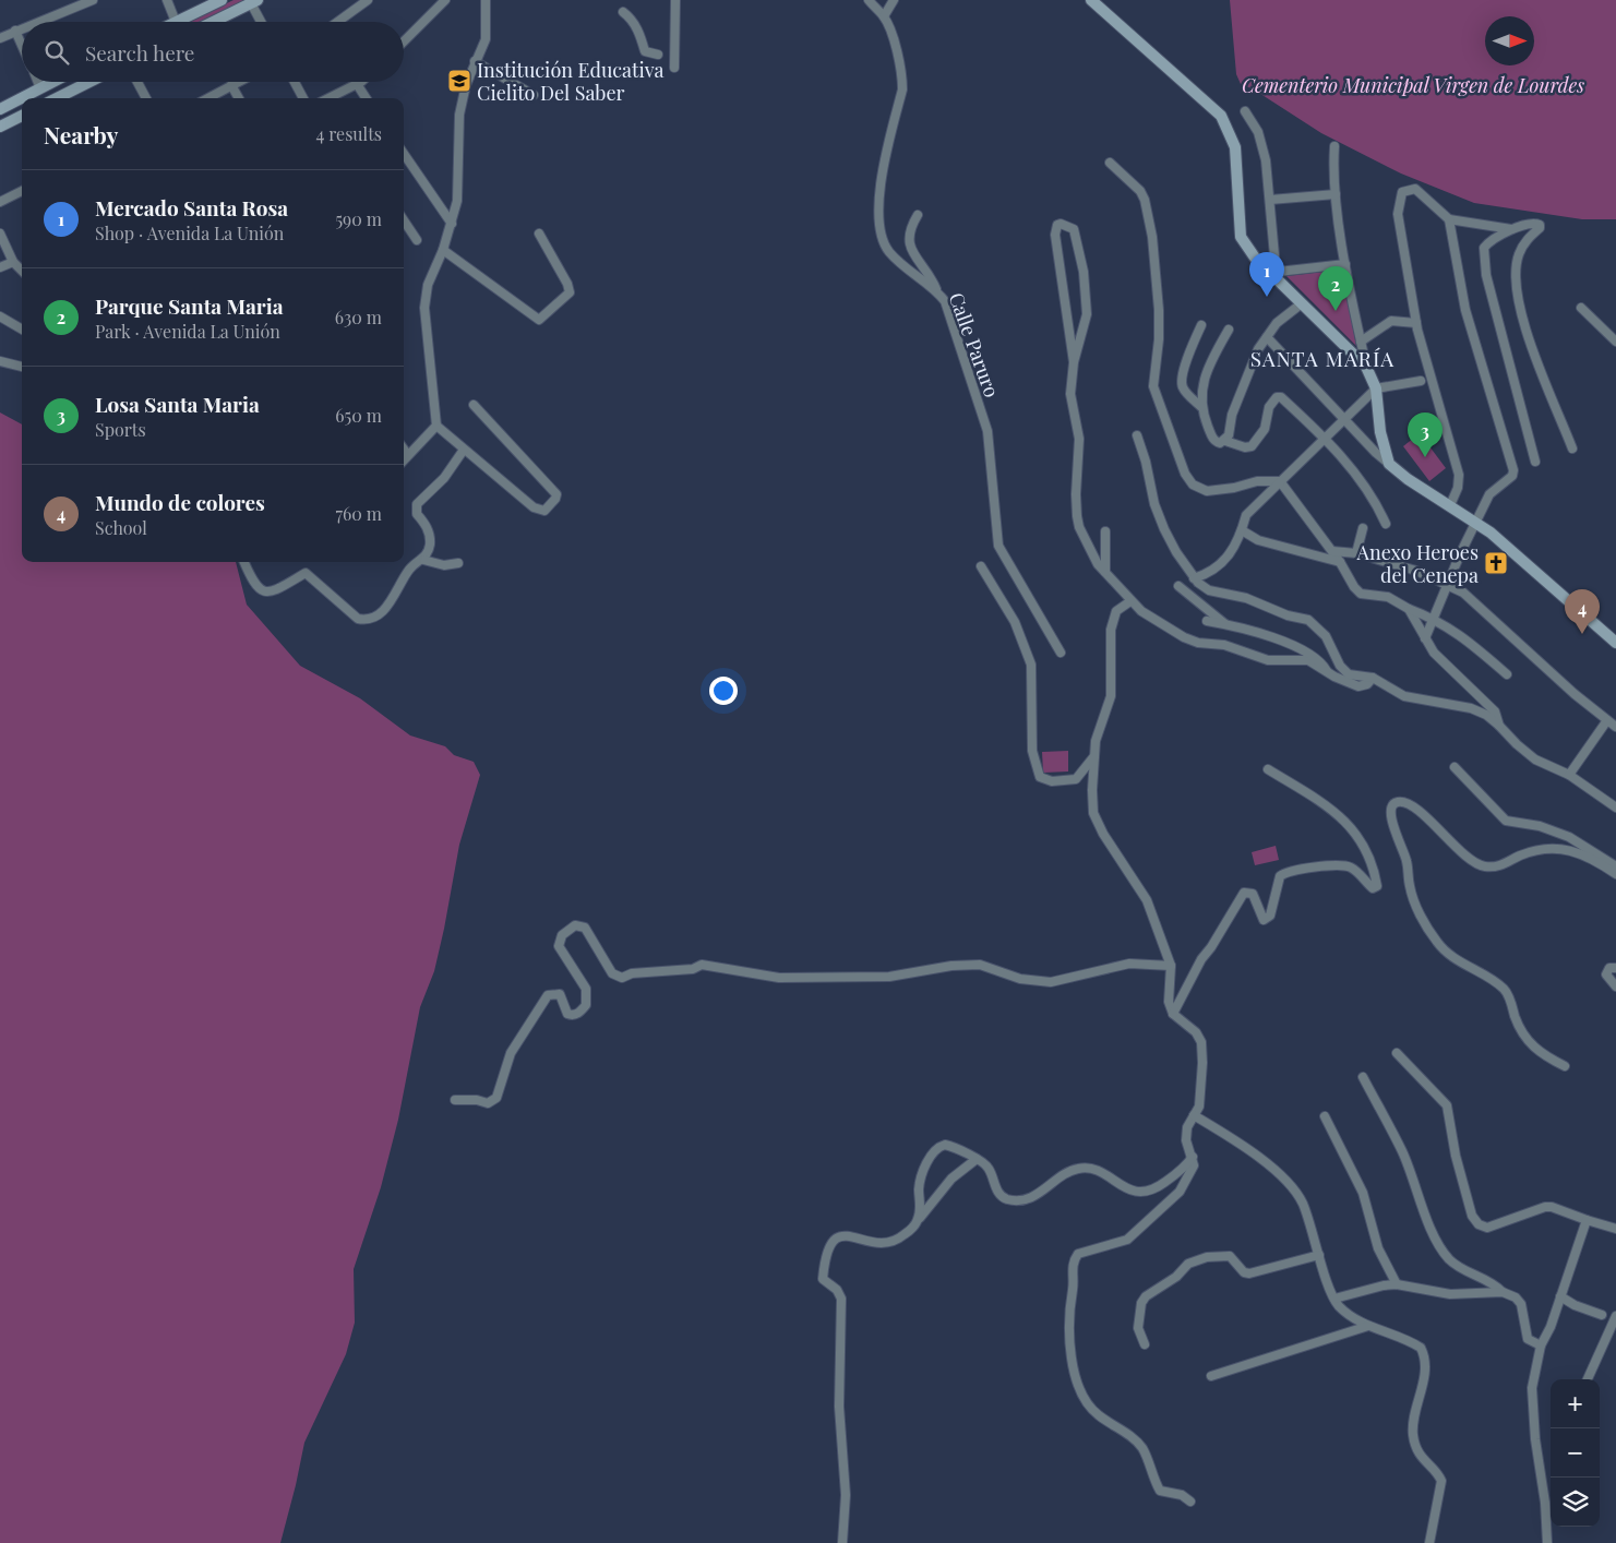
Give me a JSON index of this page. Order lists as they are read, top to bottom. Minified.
{"streets":{"street":["Calle Paruro"]},"districts":["SANTA MARÍA"],"parks":["Cementerio Municipal Virgen de Lourdes"],"places":{"school or university":["Institución Educativa Cielito Del Saber"],"church":["Anexo Heroes del Cenepa"]},"north":"right","page":{"search":"Search here","heading":["Nearby","4 results"],"list":[{"mark":"1","name":"Mercado Santa Rosa","note":"Shop · Avenida La Unión","value":"590 m"},{"mark":"2","name":"Parque Santa Maria","note":"Park · Avenida La Unión","value":"630 m"},{"mark":"3","name":"Losa Santa Maria","note":"Sports","value":"650 m"},{"mark":"4","name":"Mundo de colores","note":"School","value":"760 m"}],"pins":["1","2","3","4"],"map_buttons":["+","−"]}}
